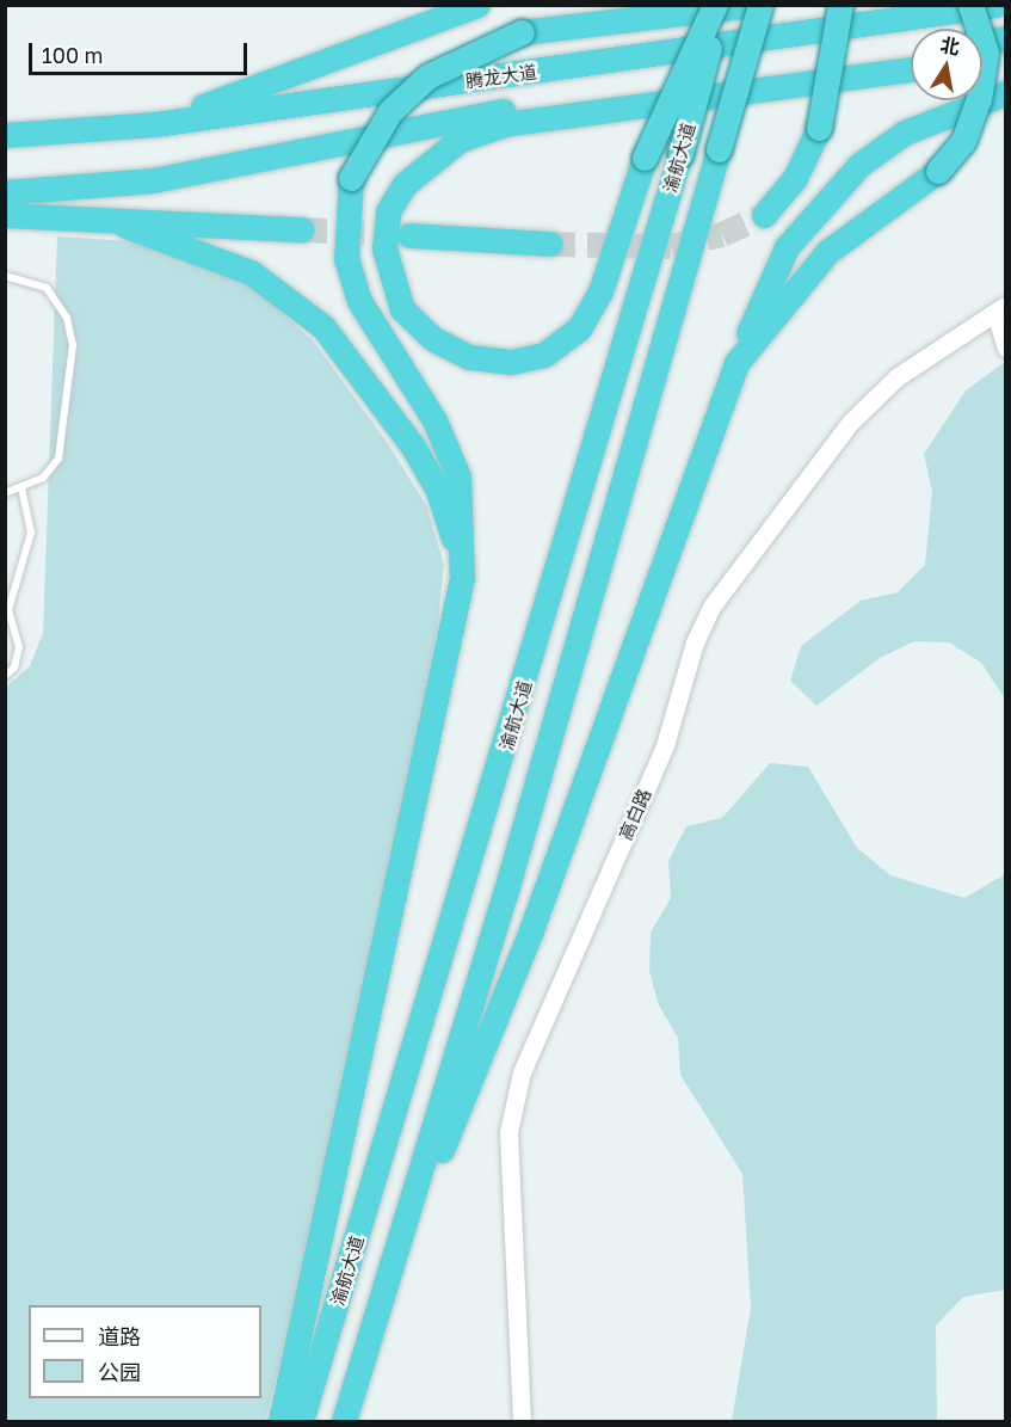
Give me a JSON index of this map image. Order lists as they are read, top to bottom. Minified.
{"streets":{"highway":["腾龙大道","渝航大道"],"street":["高白路"]},"legend":["道路","公园"],"scale_bar":"100 m","north":"top"}
